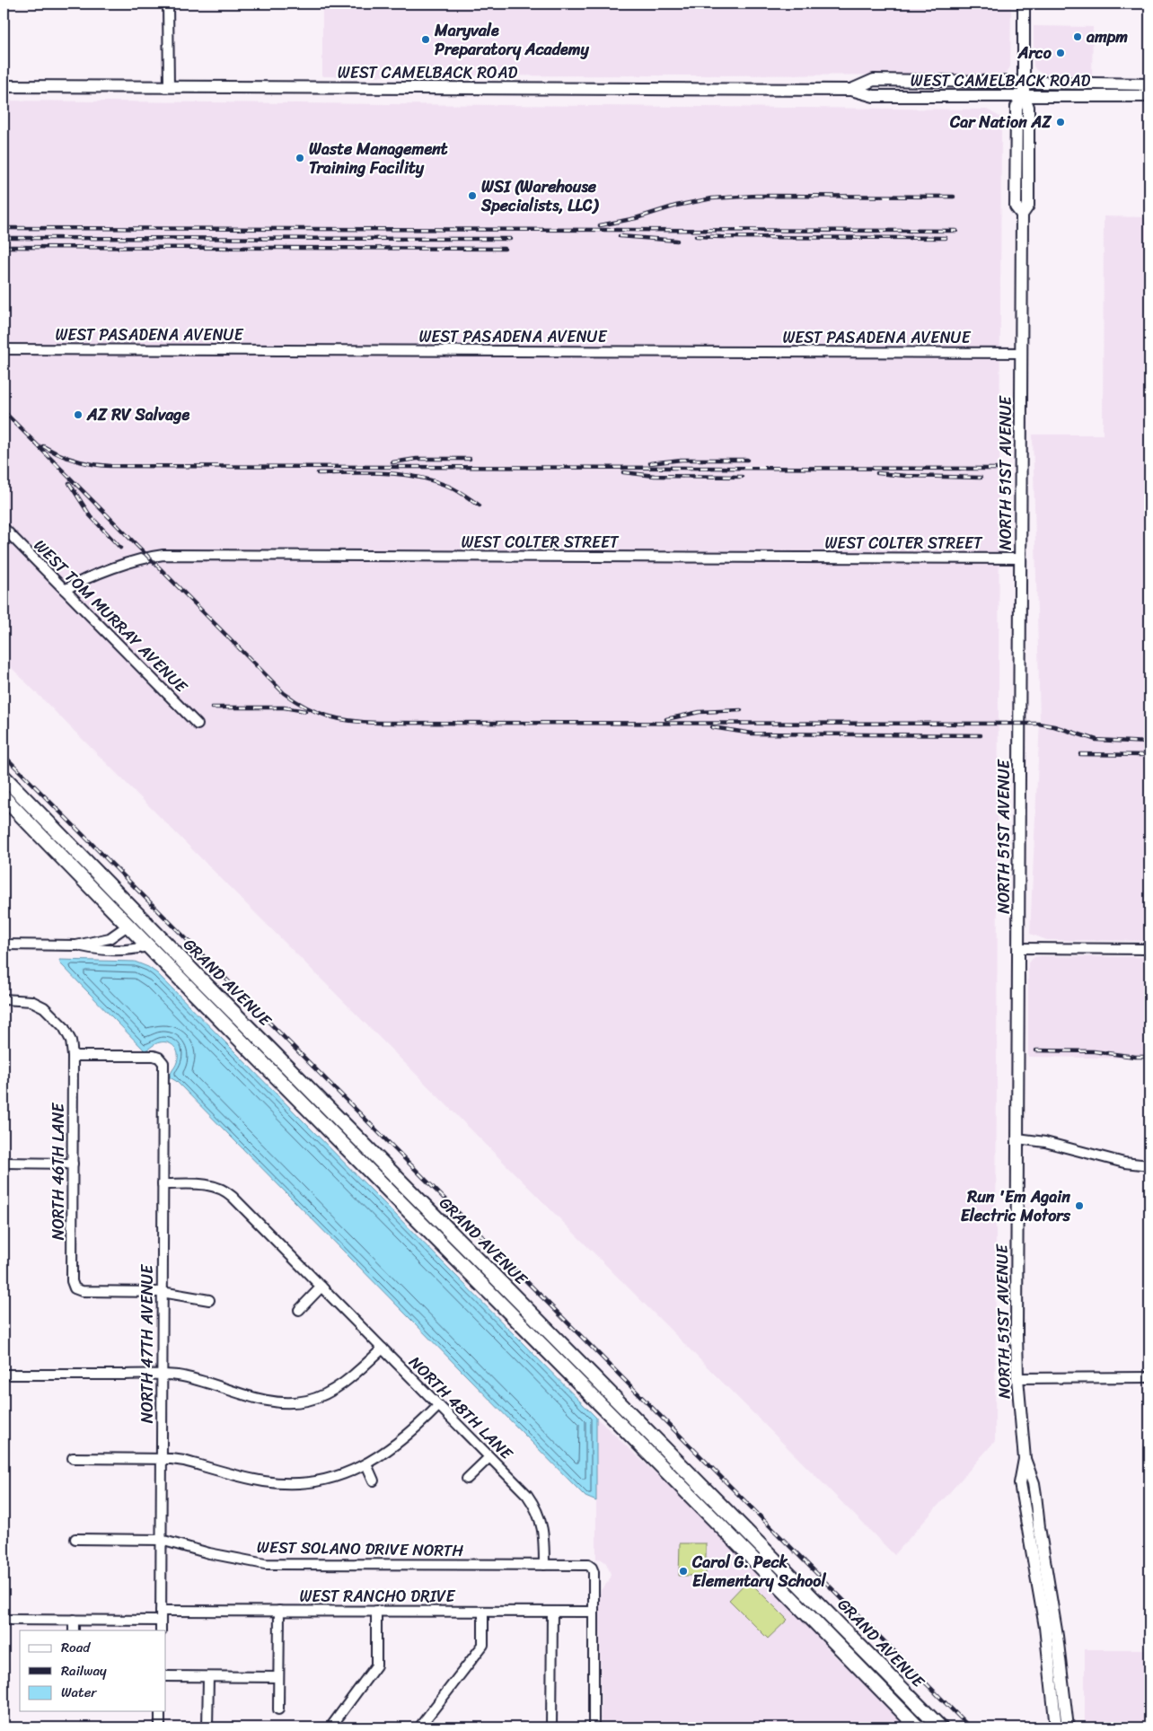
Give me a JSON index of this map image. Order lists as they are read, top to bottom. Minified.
{"streets":{"highway":["GRAND AVENUE"],"main road":["WEST CAMELBACK ROAD","NORTH 51ST AVENUE"],"street":["WEST PASADENA AVENUE","WEST COLTER STREET","WEST TOM MURRAY AVENUE","NORTH 46TH LANE","NORTH 47TH AVENUE","NORTH 48TH LANE","WEST SOLANO DRIVE NORTH","WEST RANCHO DRIVE"]},"crossings":[["WEST CAMELBACK ROAD","NORTH 51ST AVENUE"],["WEST PASADENA AVENUE","NORTH 51ST AVENUE"],["NORTH 51ST AVENUE","WEST COLTER STREET"],["WEST COLTER STREET","WEST TOM MURRAY AVENUE"],["NORTH 46TH LANE","NORTH 47TH AVENUE"],["NORTH 47TH AVENUE","NORTH 48TH LANE"],["NORTH 47TH AVENUE","WEST SOLANO DRIVE NORTH"],["NORTH 47TH AVENUE","WEST RANCHO DRIVE"],["NORTH 48TH LANE","WEST SOLANO DRIVE NORTH"],["WEST SOLANO DRIVE NORTH","WEST RANCHO DRIVE"]],"places":["ampm","Maryvale Preparatory Academy","Arco","Car Nation AZ","Waste Management Training Facility","WSI (Warehouse Specialists, LLC)","AZ RV Salvage","Run 'Em Again Electric Motors","Carol G. Peck Elementary School"],"legend":["Road","Railway","Water"]}
